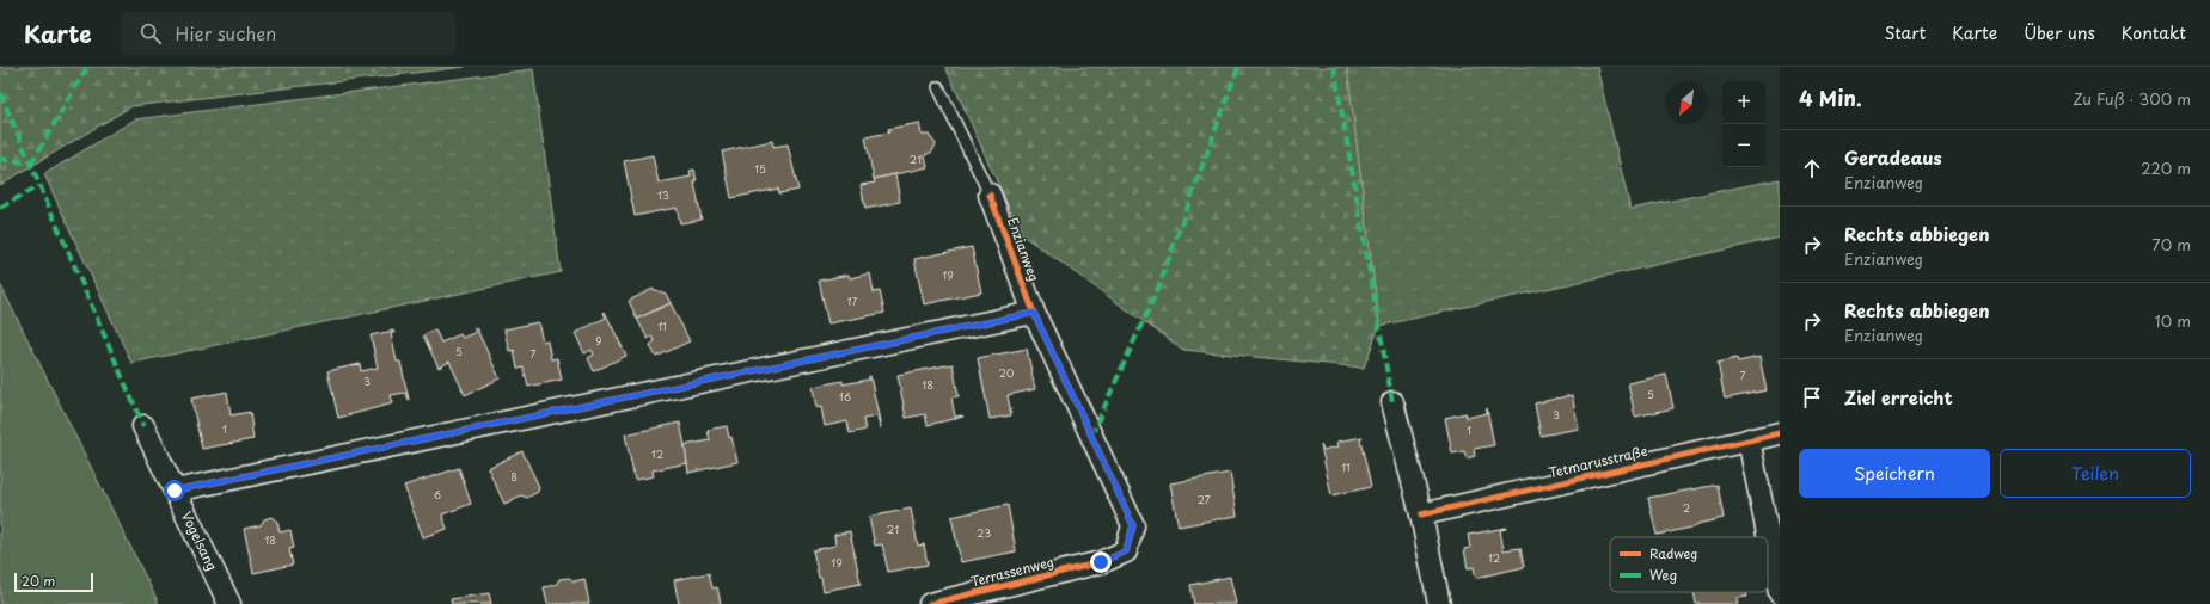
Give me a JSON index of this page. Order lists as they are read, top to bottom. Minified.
{"streets":{"street":["Enzianweg","Tetmarusstraße","Vogelsang","Terrassenweg"]},"crossings":[["Enzianweg","Terrassenweg"]],"house_numbers":["21","15","13","19","17","11","9","5","7","20","7","3","18","5","16","3","1","1","12","11","8","6","27","2","21","23","18","12","19"],"legend":["Radweg","Weg"],"scale_bar":"20 m","north":"bottom left","page":{"header":"Karte","search":"Hier suchen","nav":["Start","Karte","Über uns","Kontakt"],"heading":["4 Min.","Zu Fuß · 300 m"],"map_buttons":["+","−"],"list":[["Geradeaus","Enzianweg","220 m"],["Rechts abbiegen","Enzianweg","70 m"],["Rechts abbiegen","Enzianweg","10 m"],"Ziel erreicht"],"buttons":["Speichern","Teilen"],"scale":"20 m"}}
